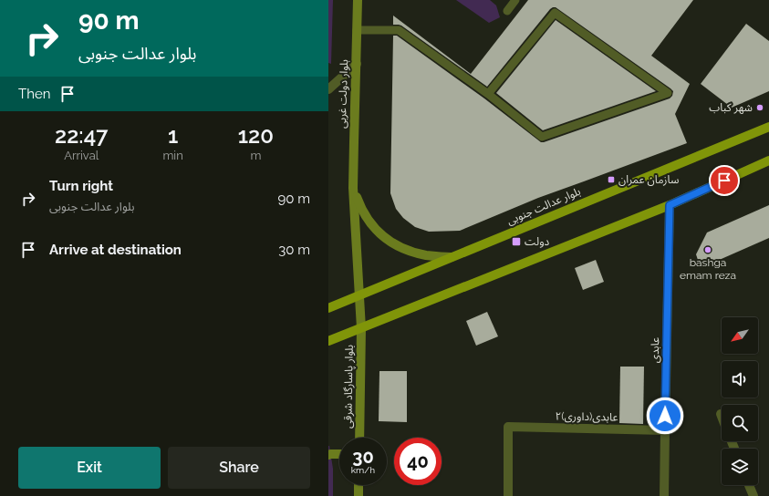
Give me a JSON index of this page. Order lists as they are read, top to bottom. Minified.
{"streets":{"main road":["بلوار دولت غربی","بلوار عدالت جنوبی","بلوار پاسارگاد شرقی"],"street":["عابدی","۲عابدی(داوری)"]},"crossings":[["بلوار دولت غربی","بلوار عدالت جنوبی"],["بلوار دولت غربی","بلوار پاسارگاد شرقی"],["بلوار عدالت جنوبی","بلوار پاسارگاد شرقی"],["عابدی","۲عابدی(داوری)"]],"places":{"other":["شهر کباب","bashga emam reza"],"transit":["سازمان عمران","دولت"]},"north":"bottom left","page":{"turn":["90 m","بلوار عدالت جنوبی"],"then":"Then","eta":["22:47","Arrival","1","min","120","m"],"list":[{"name":"Turn right","note":"بلوار عدالت جنوبی","value":"90 m"},{"name":"Arrive at destination","value":"30 m"}],"speed":"30 km/h","limit":"40","buttons":["Exit","Share"]}}
